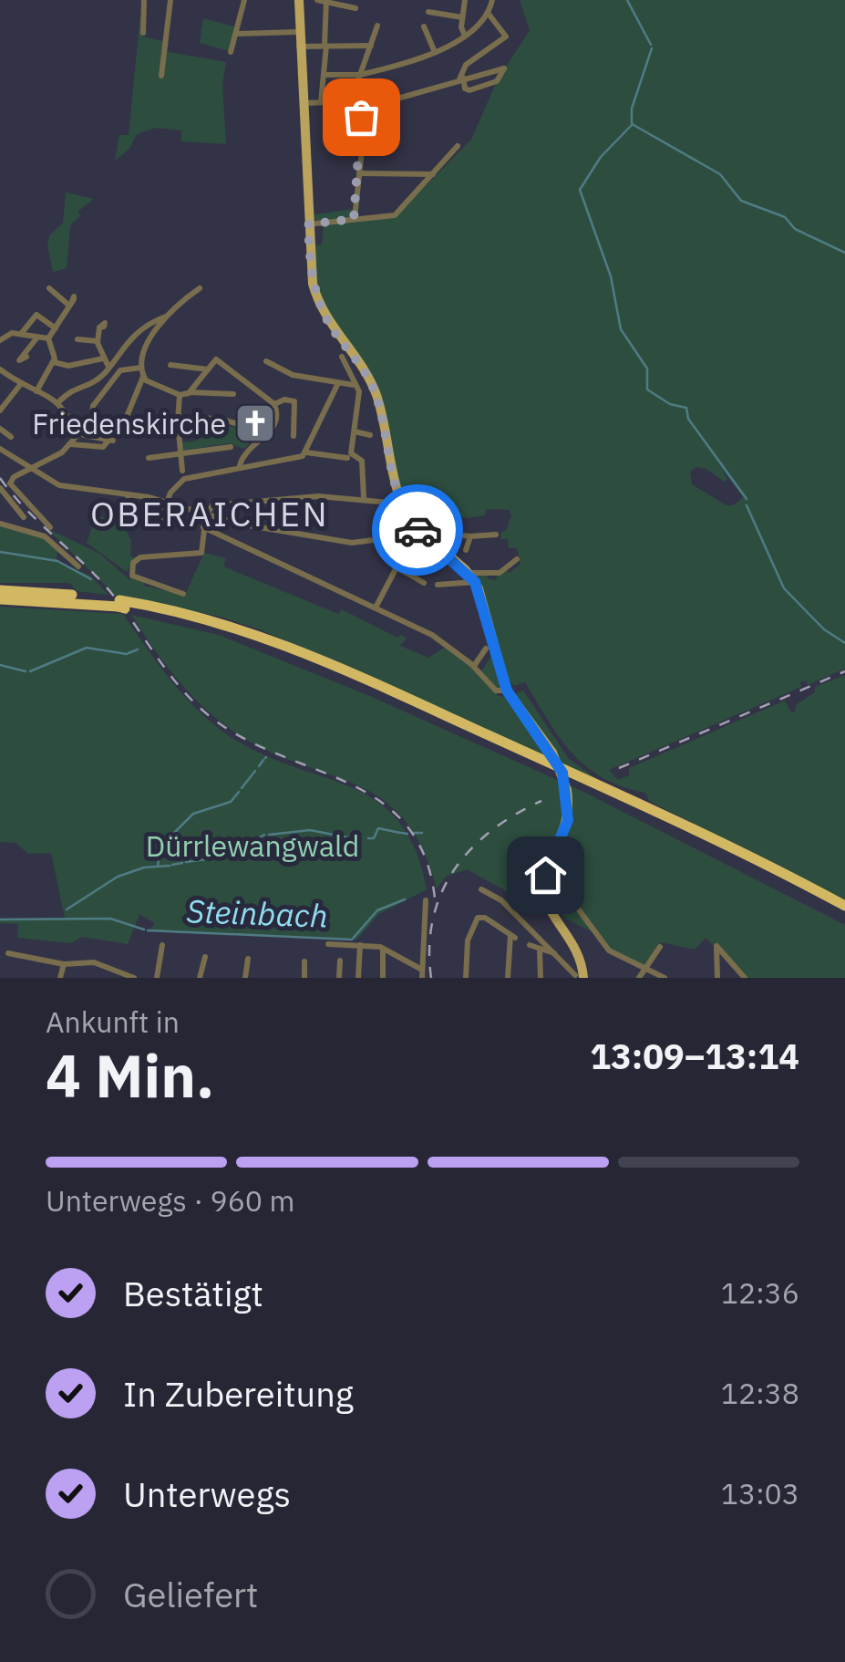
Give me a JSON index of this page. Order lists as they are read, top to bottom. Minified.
{"districts":["OBERAICHEN"],"water":["Steinbach"],"parks":["Dürrlewangwald"],"places":{"church":["Friedenskirche"]},"page":{"heading":["4 Min.","Ankunft in","13:09–13:14"],"bar":"Unterwegs · 960 m","list":[["Bestätigt","12:36"],["In Zubereitung","12:38"],["Unterwegs","13:03"],"Geliefert"]}}
